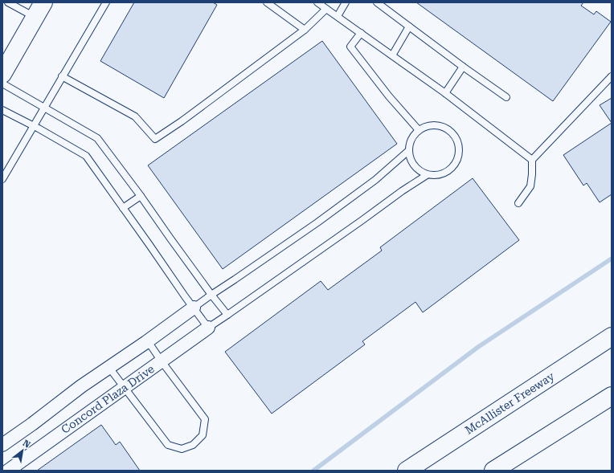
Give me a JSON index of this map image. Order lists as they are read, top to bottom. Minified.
{"streets":{"main road":["McAllister Freeway"],"street":["Concord Plaza Drive"]},"north":"top right"}
